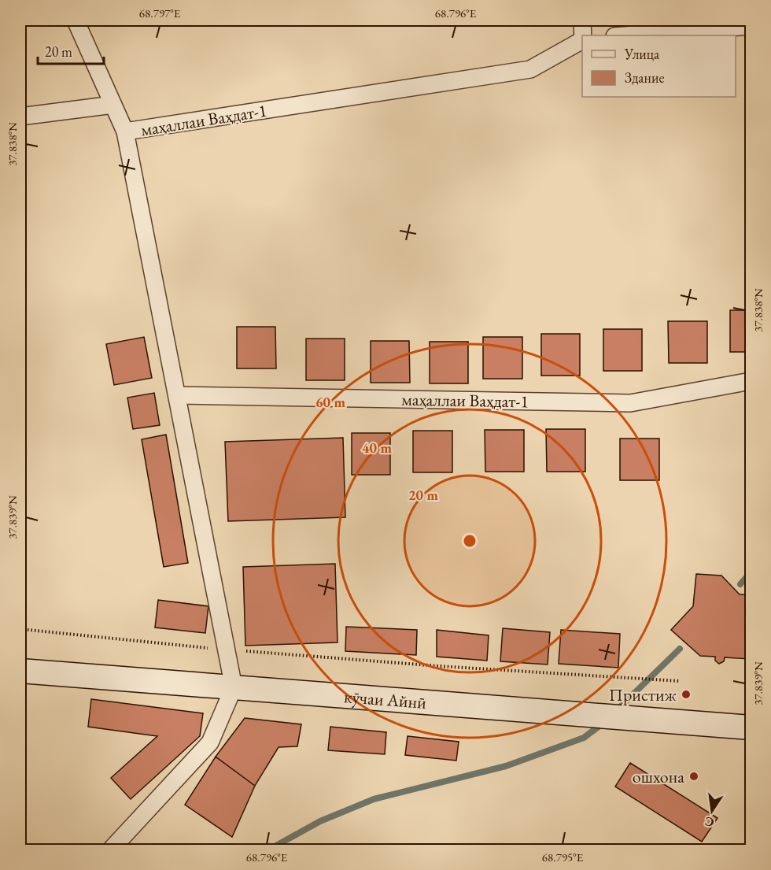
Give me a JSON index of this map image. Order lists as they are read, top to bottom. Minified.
{"streets":{"main road":["кӯчаи Айнӣ"],"street":["маҳаллаи Ваҳдат-1"]},"crossings":[["маҳаллаи Ваҳдат-1","кӯчаи Айнӣ"]],"places":["Пристиж","ошхона"],"legend":["Улица","Здание"],"scale_bar":"20 m","north":"bottom","coordinates":["68.797°E","68.796°E","37.838°N","37.839°N","68.795°E"],"rings":["60 m","40 m","20 m"]}
